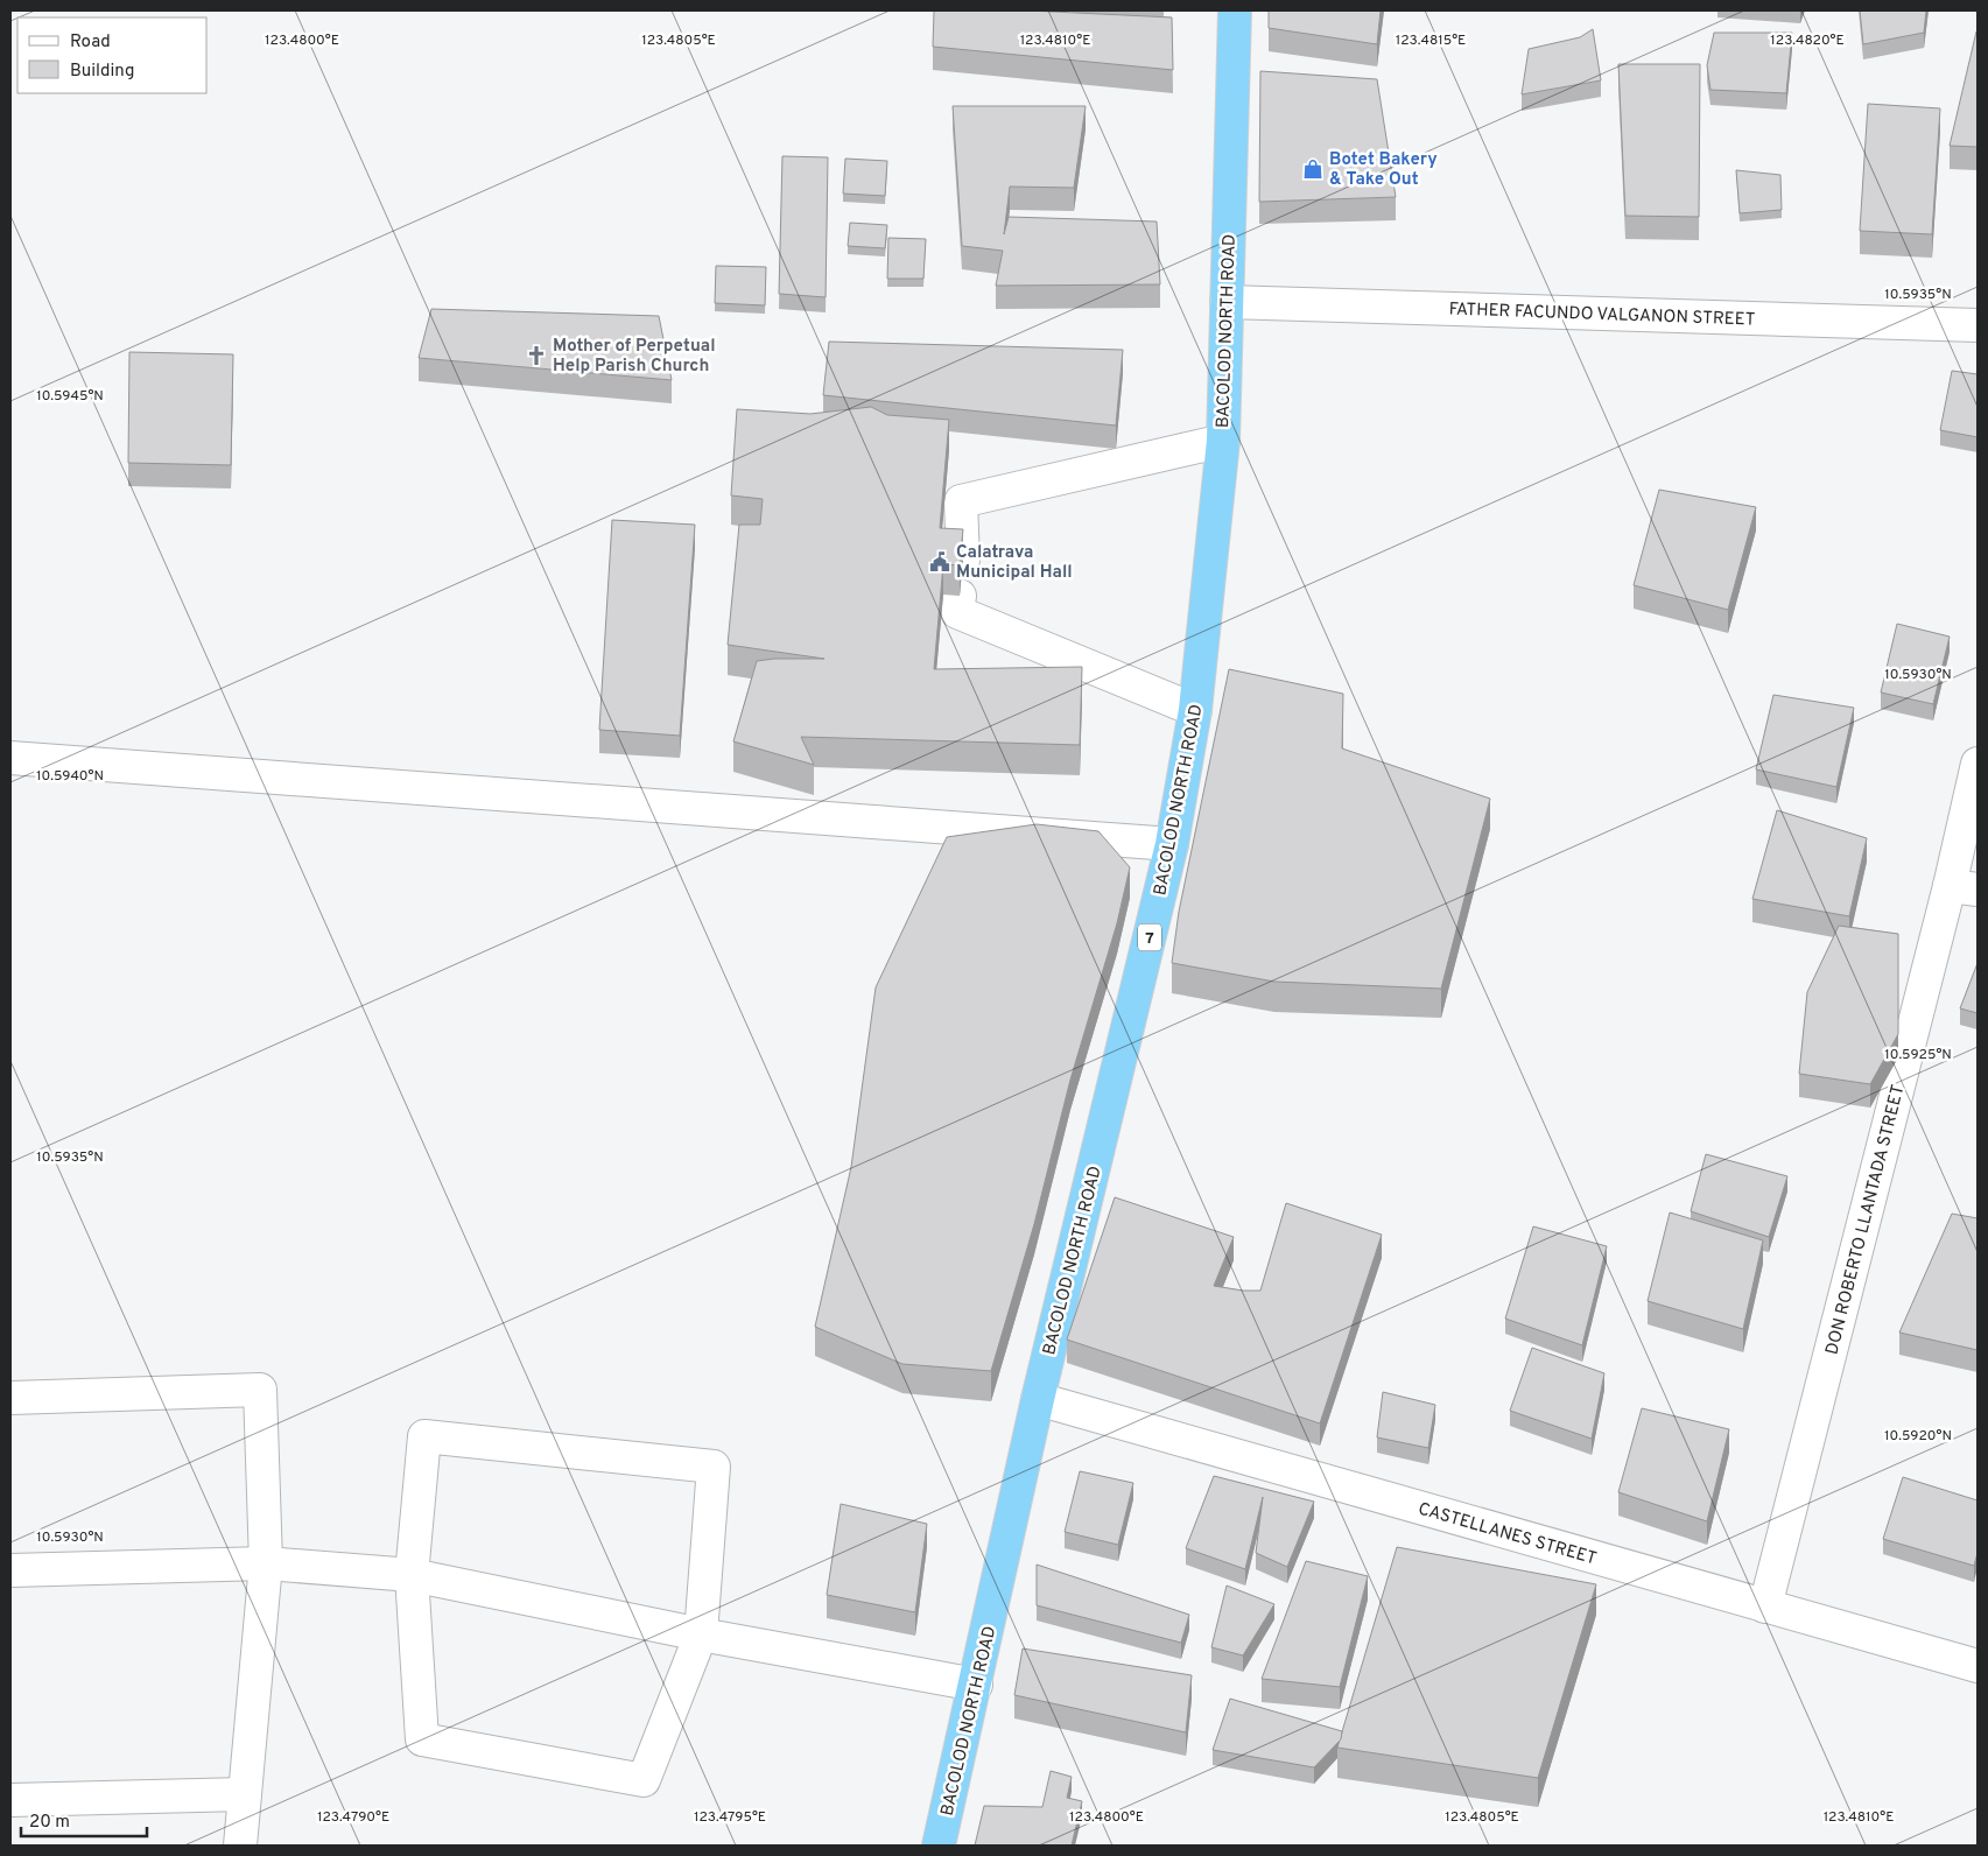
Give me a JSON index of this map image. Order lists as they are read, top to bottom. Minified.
{"streets":{"highway":["BACOLOD NORTH ROAD","7"],"street":["FATHER FACUNDO VALGANON STREET","DON ROBERTO LLANTADA STREET","CASTELLANES STREET"]},"crossings":[["FATHER FACUNDO VALGANON STREET","BACOLOD NORTH ROAD"],["BACOLOD NORTH ROAD","CASTELLANES STREET"],["DON ROBERTO LLANTADA STREET","CASTELLANES STREET"]],"places":{"shop":["Botet Bakery & Take Out"],"church":["Mother of Perpetual Help Parish Church"],"public building":["Calatrava Municipal Hall"]},"legend":["Road","Building"],"scale_bar":"20 m","coordinates":["123.4800°E","123.4805°E","123.4810°E","123.4815°E","123.4820°E","10.5935°N","10.5945°N","10.5930°N","10.5940°N","10.5925°N","10.5920°N","123.4790°E","123.4795°E"]}
